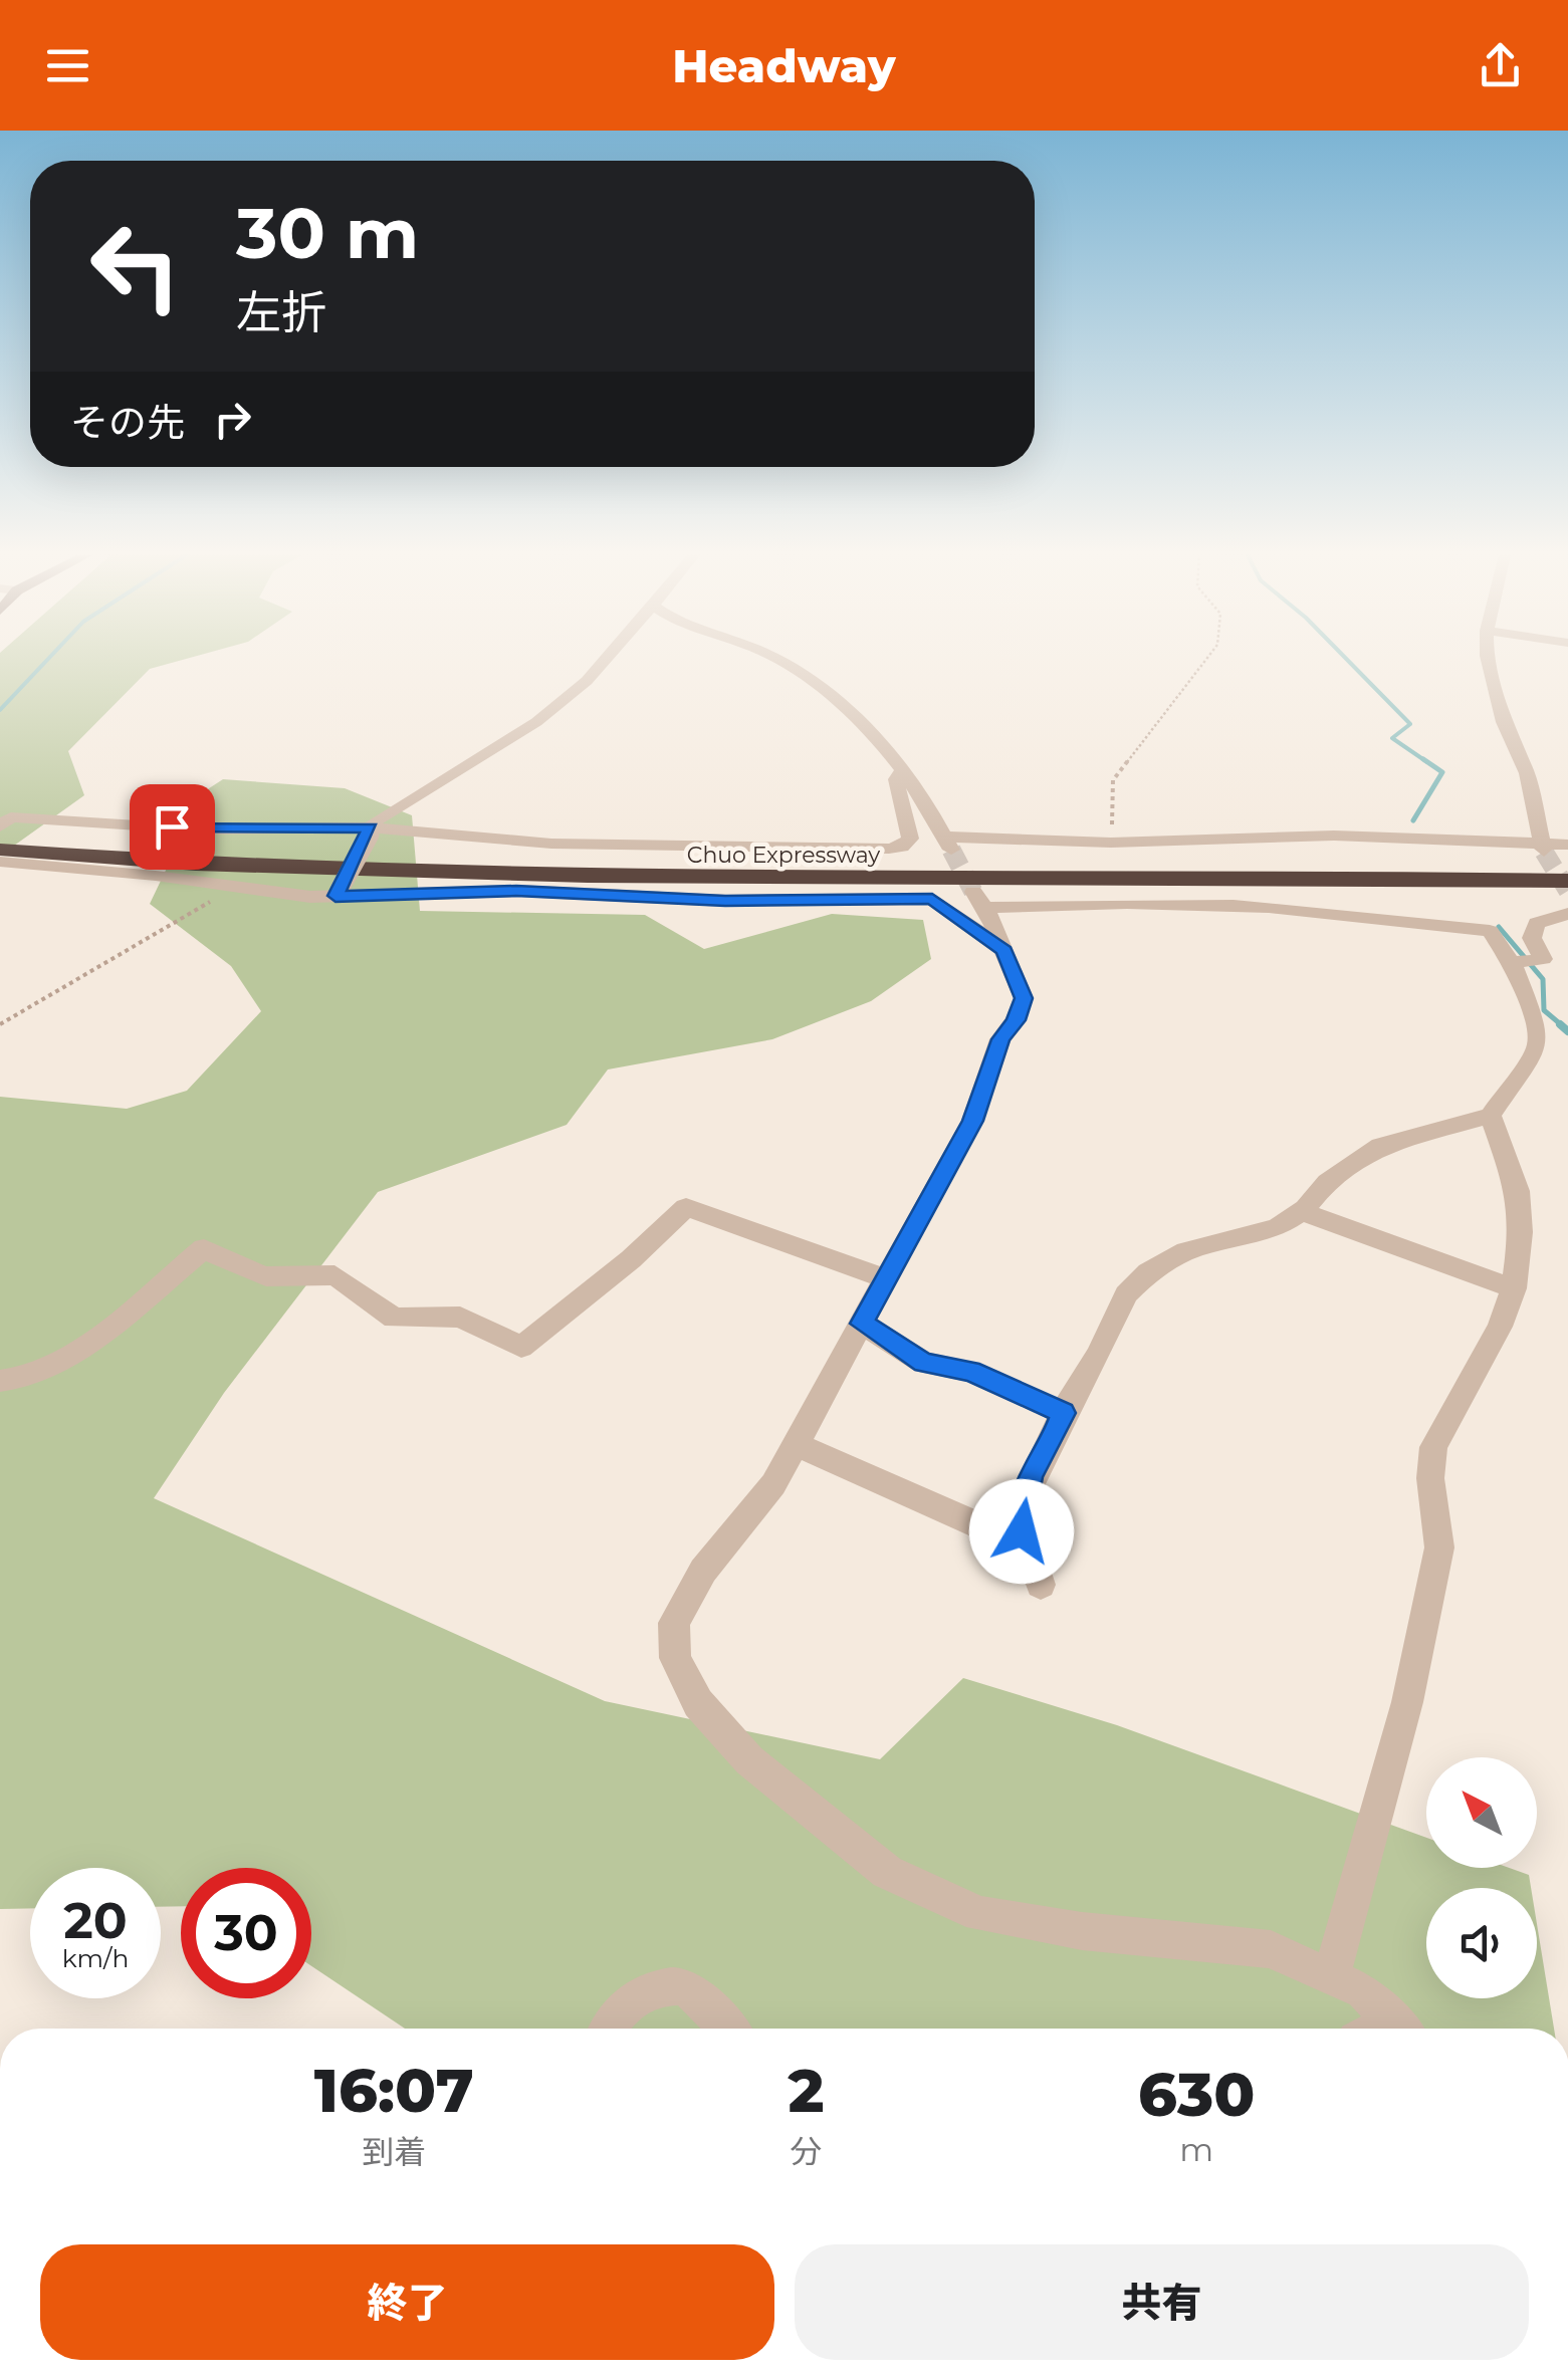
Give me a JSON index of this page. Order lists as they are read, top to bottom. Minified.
{"streets":{"highway":["Chuo Expressway"]},"north":"top left","page":{"header":"Headway","turn":["30 m","左折"],"then":"その先","speed":"20 km/h","limit":"30","eta":["16:07","到着","2","分","630","m"],"buttons":["終了","共有"]}}
